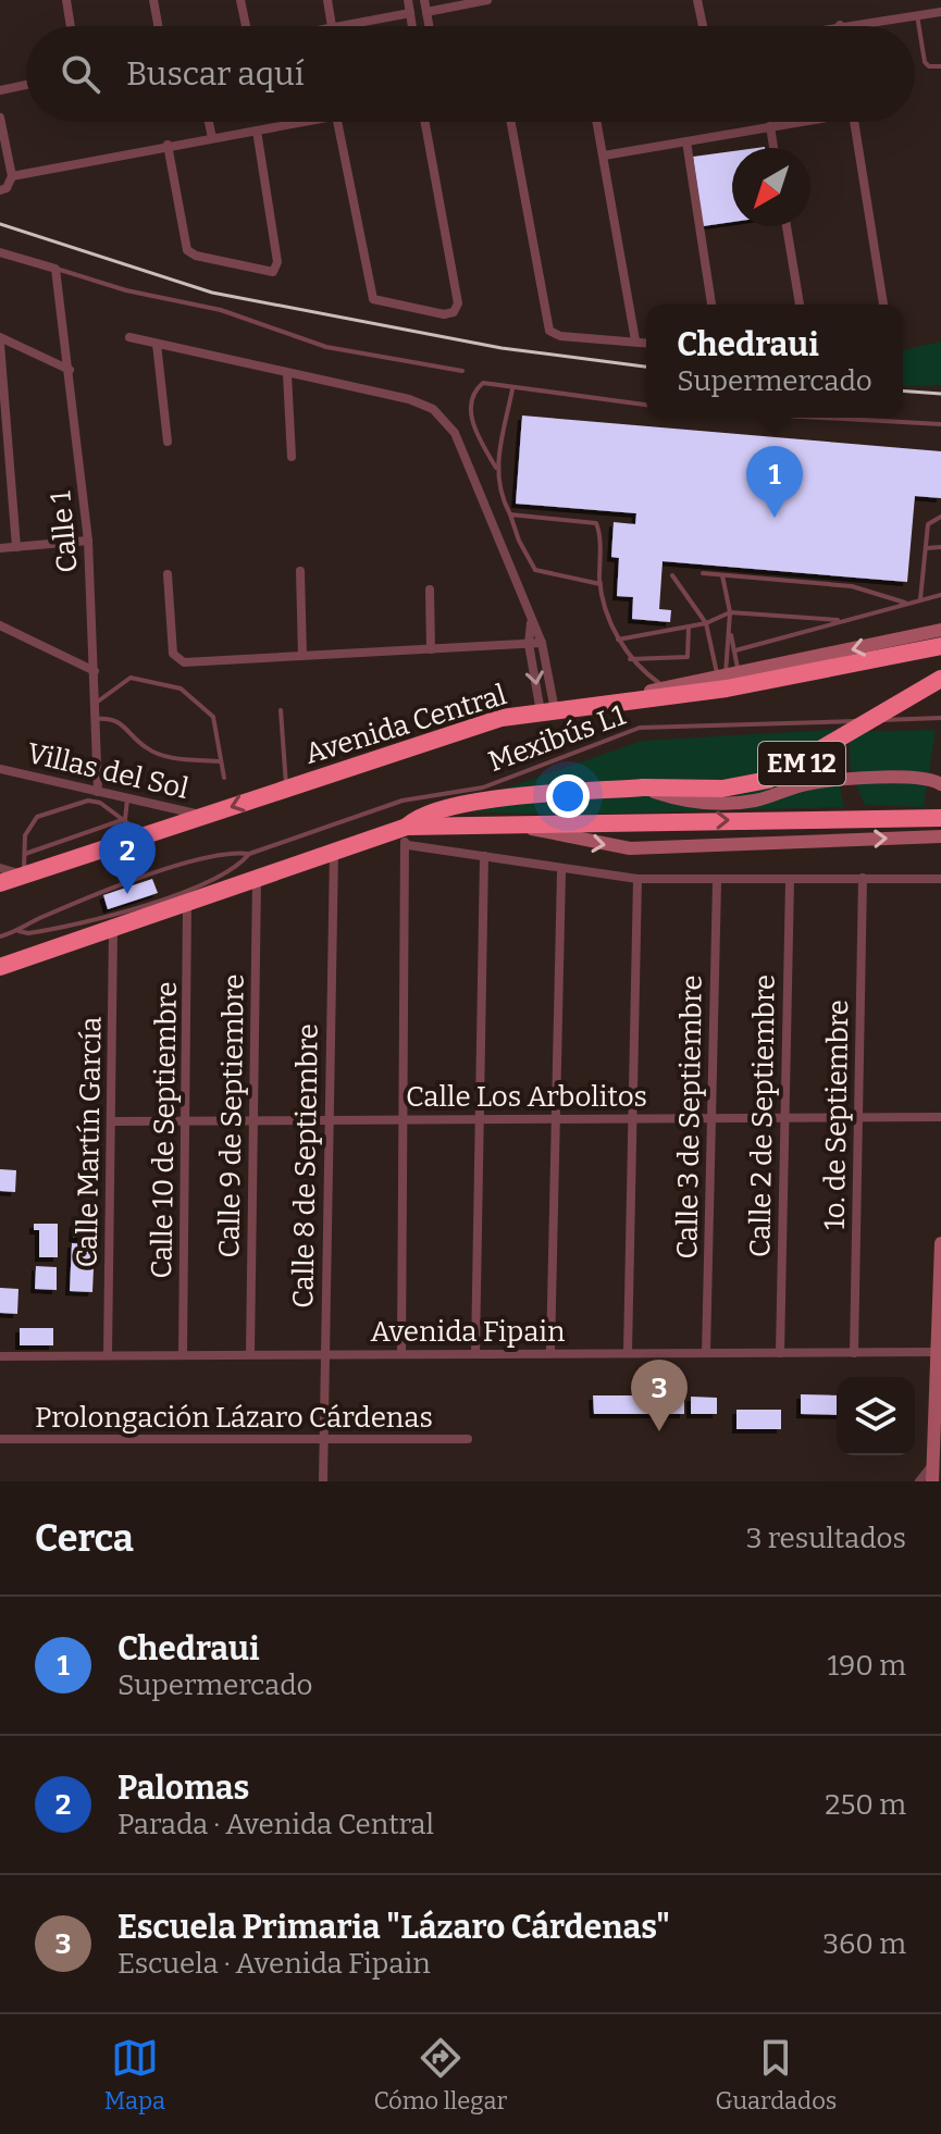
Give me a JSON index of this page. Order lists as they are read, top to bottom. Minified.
{"streets":{"highway":["Avenida Central","EM 12"],"street":["Calle 1","Villas del Sol","Calle Los Arbolitos","1o. de Septiembre","Calle 9 de Septiembre","Calle 2 de Septiembre","Calle 3 de Septiembre","Calle 10 de Septiembre","Calle Martín García","Calle 8 de Septiembre","Avenida Fipain","Prolongación Lázaro Cárdenas"],"lane":["Mexibús L1"]},"crossings":[["Calle 1","Villas del Sol"],["Avenida Central","Villas del Sol"],["Calle Los Arbolitos","1o. de Septiembre"],["Calle Los Arbolitos","Calle 9 de Septiembre"],["Calle Los Arbolitos","Calle 2 de Septiembre"],["Calle Los Arbolitos","Calle 3 de Septiembre"],["Calle Los Arbolitos","Calle 10 de Septiembre"],["Calle Los Arbolitos","Calle Martín García"],["Calle Los Arbolitos","Calle 8 de Septiembre"],["1o. de Septiembre","Avenida Fipain"],["Calle 9 de Septiembre","Avenida Fipain"],["Calle 2 de Septiembre","Avenida Fipain"],["Calle 3 de Septiembre","Avenida Fipain"],["Calle 10 de Septiembre","Avenida Fipain"],["Calle Martín García","Avenida Fipain"],["Calle 8 de Septiembre","Avenida Fipain"],["Calle 8 de Septiembre","Prolongación Lázaro Cárdenas"]],"north":"bottom left","page":{"search":"Buscar aquí","popup":["Chedraui","Supermercado"],"pins":["1","2","3"],"heading":["Cerca","3 resultados"],"list":[{"mark":"1","name":"Chedraui","note":"Supermercado","value":"190 m"},{"mark":"2","name":"Palomas","note":"Parada · Avenida Central","value":"250 m"},{"mark":"3","name":"Escuela Primaria \"Lázaro Cárdenas\"","note":"Escuela · Avenida Fipain","value":"360 m"}],"nav":["Mapa","Cómo llegar","Guardados"]}}
